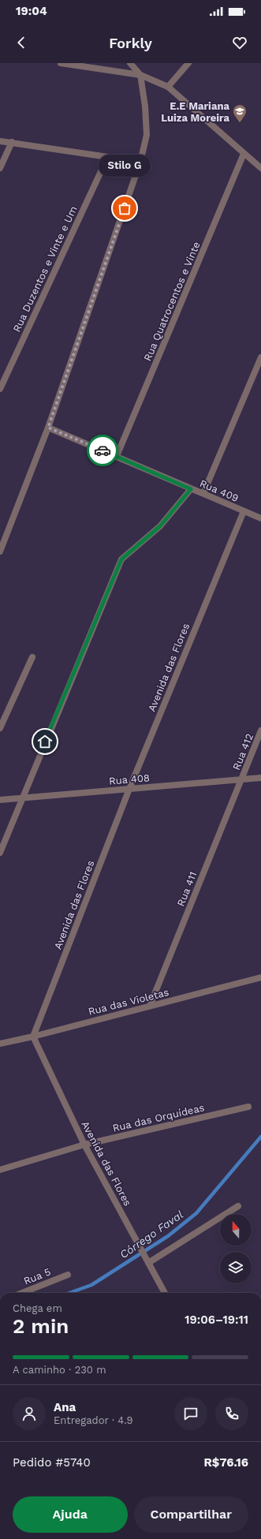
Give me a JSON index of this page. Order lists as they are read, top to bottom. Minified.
{"streets":{"street":["Rua Duzentos e Vinte e Um","Rua Quatrocentos e Vinte","Rua 409","Avenida das Flores","Rua 412","Rua 408","Rua 411","Rua das Violetas","Rua das Orquídeas","Rua 5"]},"crossings":[["Rua Quatrocentos e Vinte","Rua 409"],["Rua 409","Avenida das Flores"],["Avenida das Flores","Rua 408"],["Avenida das Flores","Rua das Violetas"],["Avenida das Flores","Rua das Orquídeas"],["Rua 412","Rua 408"],["Rua 412","Rua 411"],["Rua 408","Rua 411"],["Rua 411","Rua das Violetas"]],"water":["Córrego Faval"],"places":{"school or university":["E.E Mariana Luiza Moreira"],"other":["Stilo G"]},"north":"top","page":{"status":"19:04","header":"Forkly","bubble":"Stilo G","heading":["2 min","Chega em","19:06–19:11"],"panel":["Ana","Entregador · 4.9","Pedido #5740","R$76.16"],"bar":"A caminho · 230 m","buttons":["Ajuda","Compartilhar"]}}
